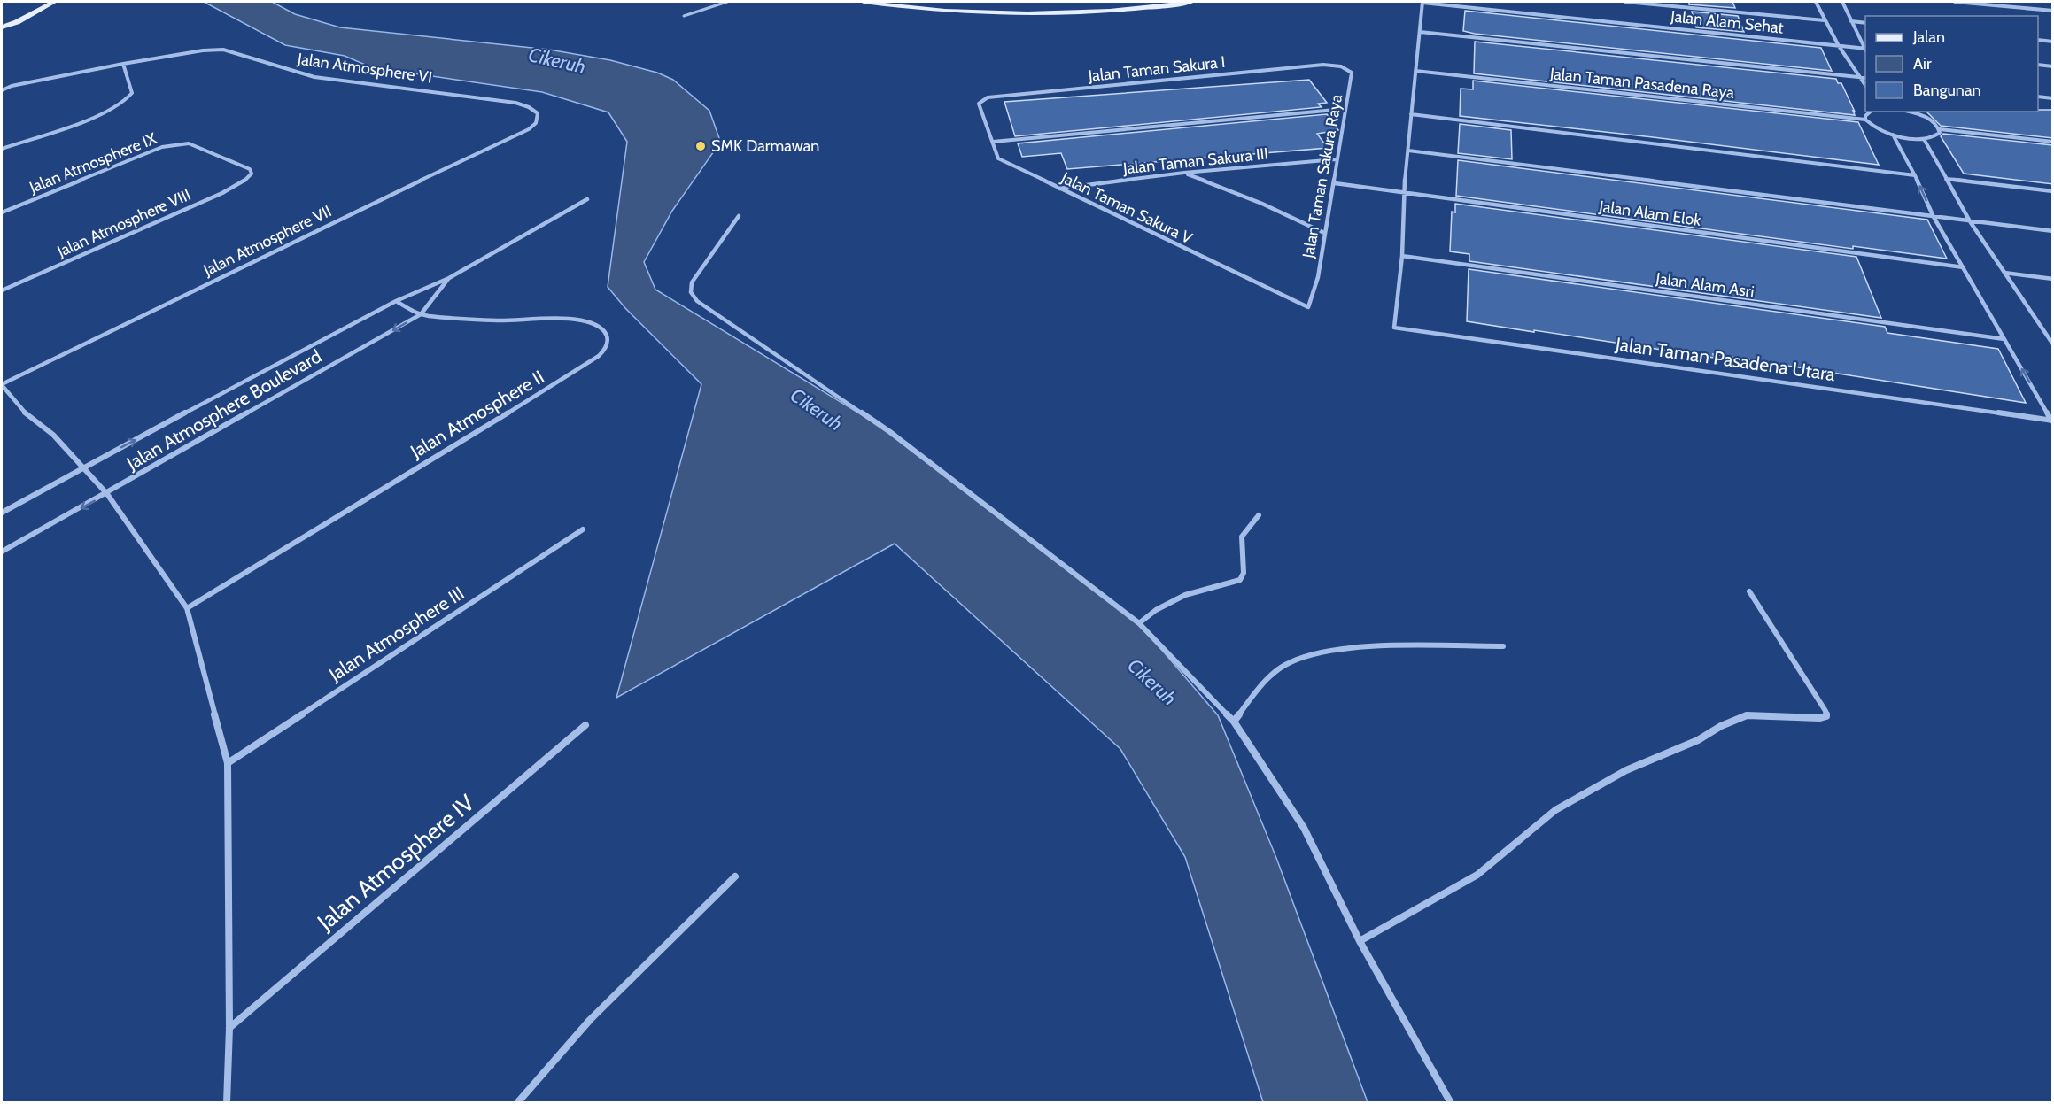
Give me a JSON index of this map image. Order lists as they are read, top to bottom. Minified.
{"streets":{"street":["Jalan Alam Sehat","Jalan Atmosphere VI","Jalan Taman Sakura I","Jalan Taman Pasadena Raya","Jalan Taman Sakura III","Jalan Atmosphere IX","Jalan Taman Sakura Raya","Jalan Taman Sakura V","Jalan Alam Elok","Jalan Atmosphere VIII","Jalan Atmosphere VII","Jalan Alam Asri","Jalan Taman Pasadena Utara","Jalan Atmosphere Boulevard","Jalan Atmosphere II","Jalan Atmosphere III","Jalan Atmosphere IV"]},"crossings":[["Jalan Atmosphere VI","Jalan Atmosphere VII"],["Jalan Taman Sakura I","Jalan Taman Sakura Raya"],["Jalan Taman Sakura I","Jalan Taman Sakura V"],["Jalan Taman Sakura III","Jalan Taman Sakura Raya"],["Jalan Taman Sakura III","Jalan Taman Sakura V"],["Jalan Atmosphere IX","Jalan Atmosphere VIII"],["Jalan Taman Sakura Raya","Jalan Taman Sakura V"],["Jalan Taman Sakura Raya","Jalan Alam Elok"],["Jalan Alam Asri","Jalan Taman Pasadena Utara"],["Jalan Atmosphere Boulevard","Jalan Atmosphere II"]],"water":["Cikeruh"],"places":["SMK Darmawan"],"legend":["Jalan","Air","Bangunan"]}
